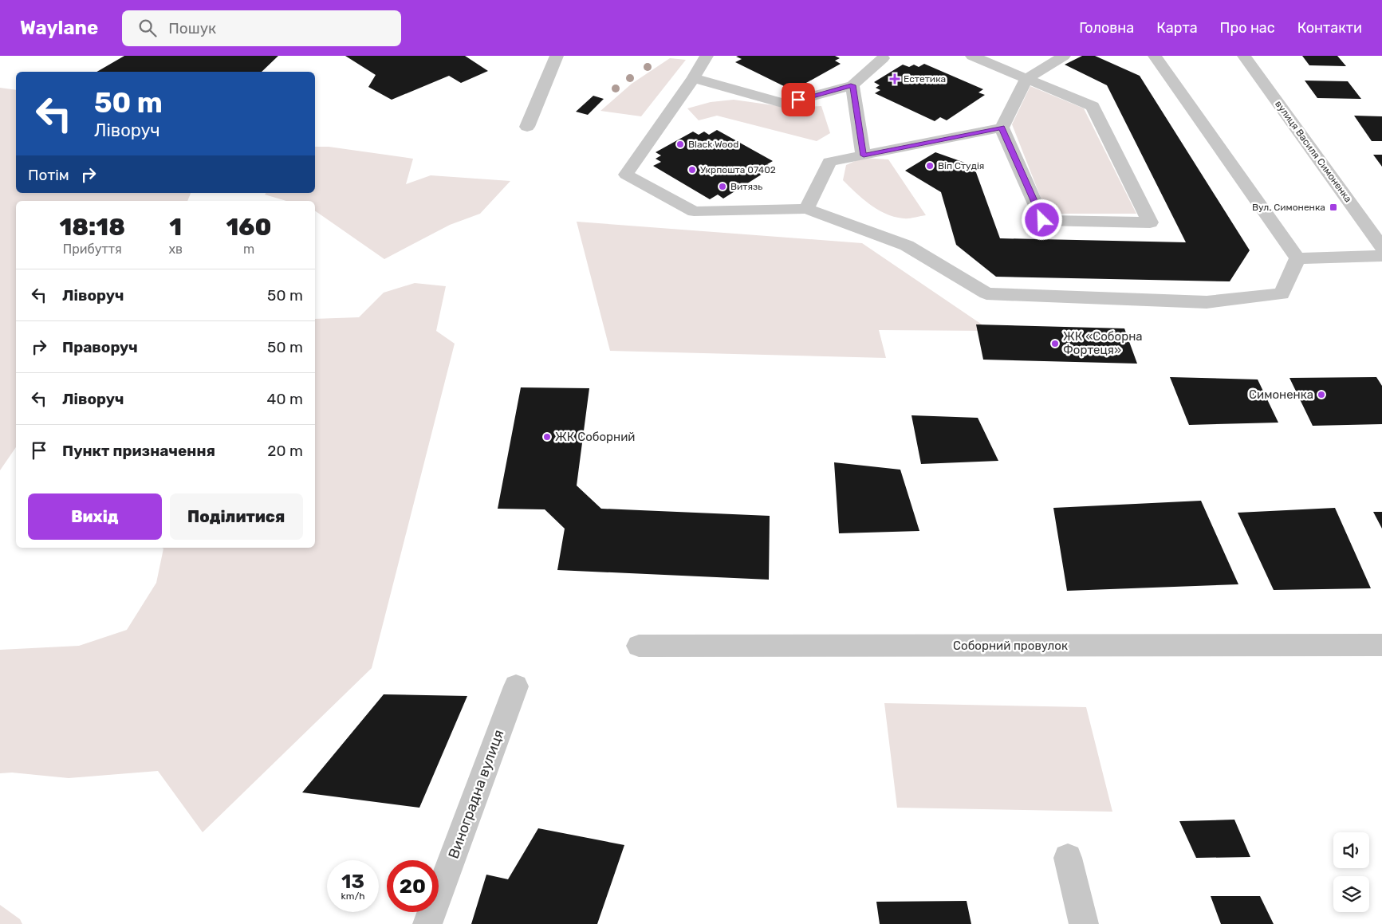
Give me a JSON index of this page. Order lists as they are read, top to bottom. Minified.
{"streets":{"street":["вулиця Василя Симоненка","Соборний провулок","Виноградна вулиця"]},"places":{"health":["Естетика"],"other":["Black Wood","Віп Студія","Укрпошта 07402","Витязь","ЖК «Соборна Фортеця»","Симоненка","ЖК Соборний"],"transit":["Вул. Симоненка"]},"page":{"header":"Waylane","search":"Пошук","nav":["Головна","Карта","Про нас","Контакти"],"turn":["50 m","Ліворуч"],"then":"Потім","eta":["18:18","Прибуття","1","хв","160","m"],"list":[{"name":"Ліворуч","value":"50 m"},{"name":"Праворуч","value":"50 m"},{"name":"Ліворуч","value":"40 m"},{"name":"Пункт призначення","value":"20 m"}],"buttons":["Вихід","Поділитися"],"speed":"13 km/h","limit":"20"}}
